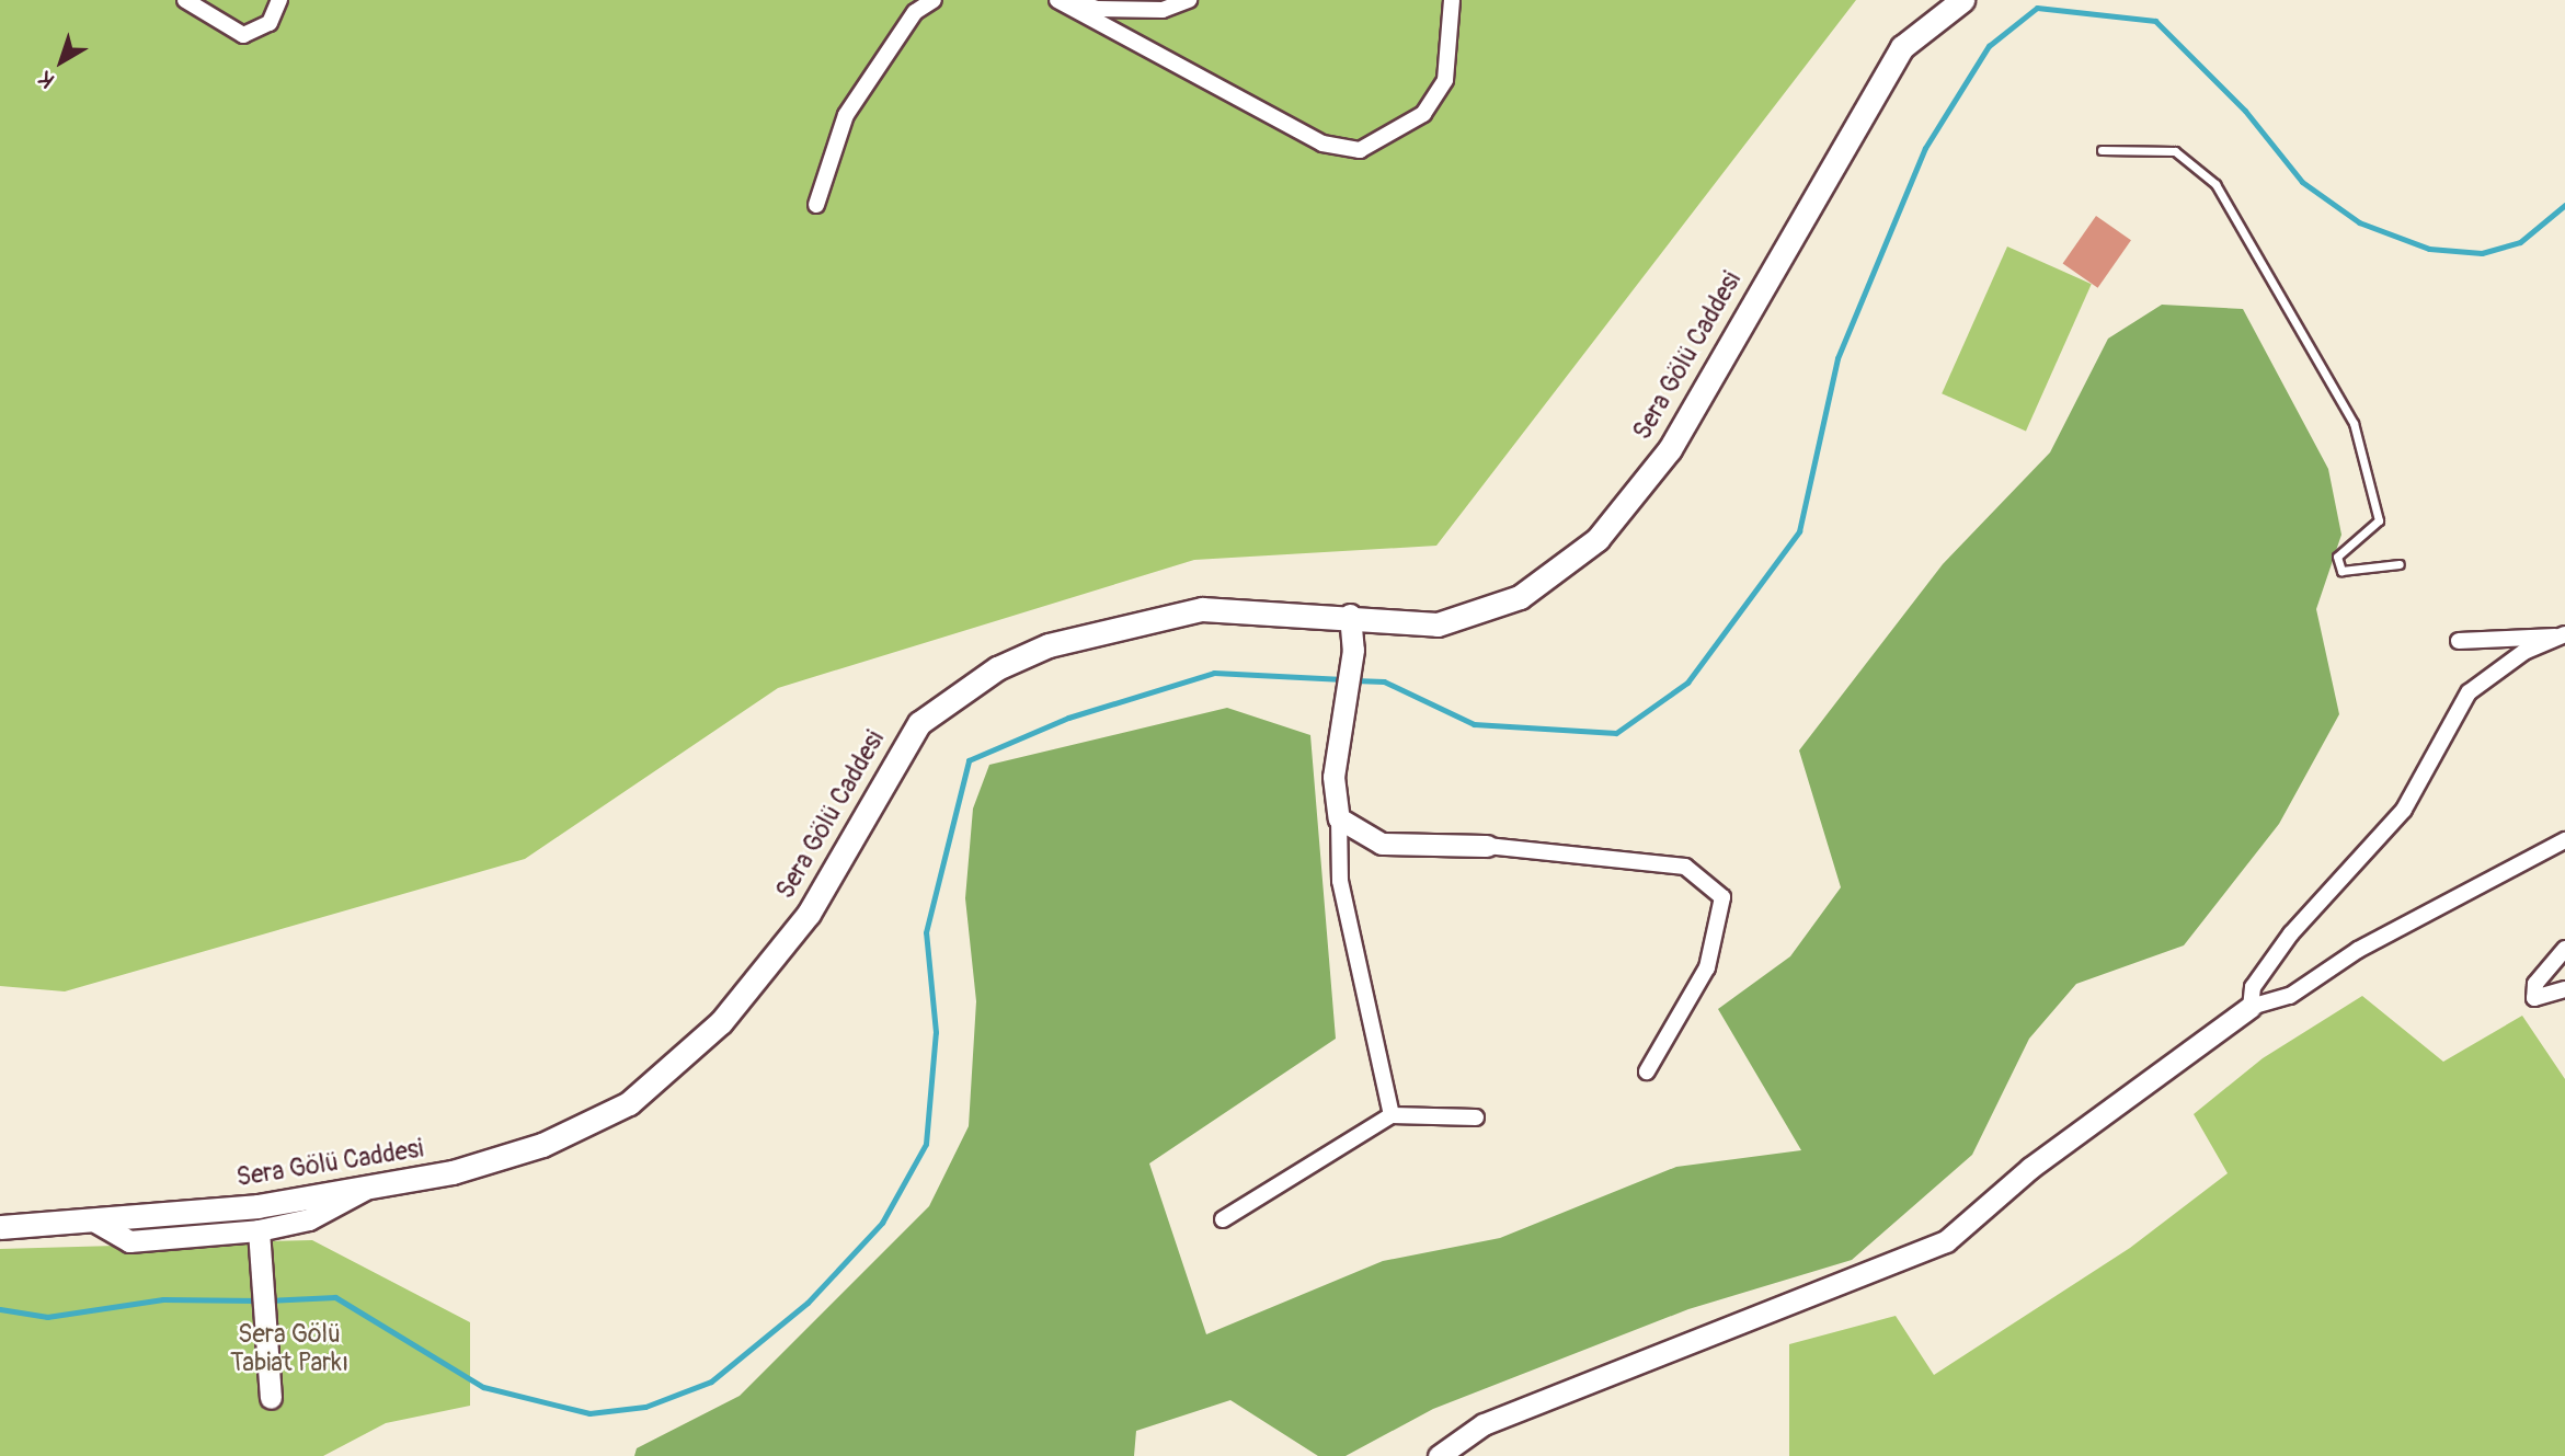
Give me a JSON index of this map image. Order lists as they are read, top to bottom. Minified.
{"streets":{"main road":["Sera Gölü Caddesi"]},"parks":["Sera Gölü Tabiat Parkı"],"north":"bottom left"}
